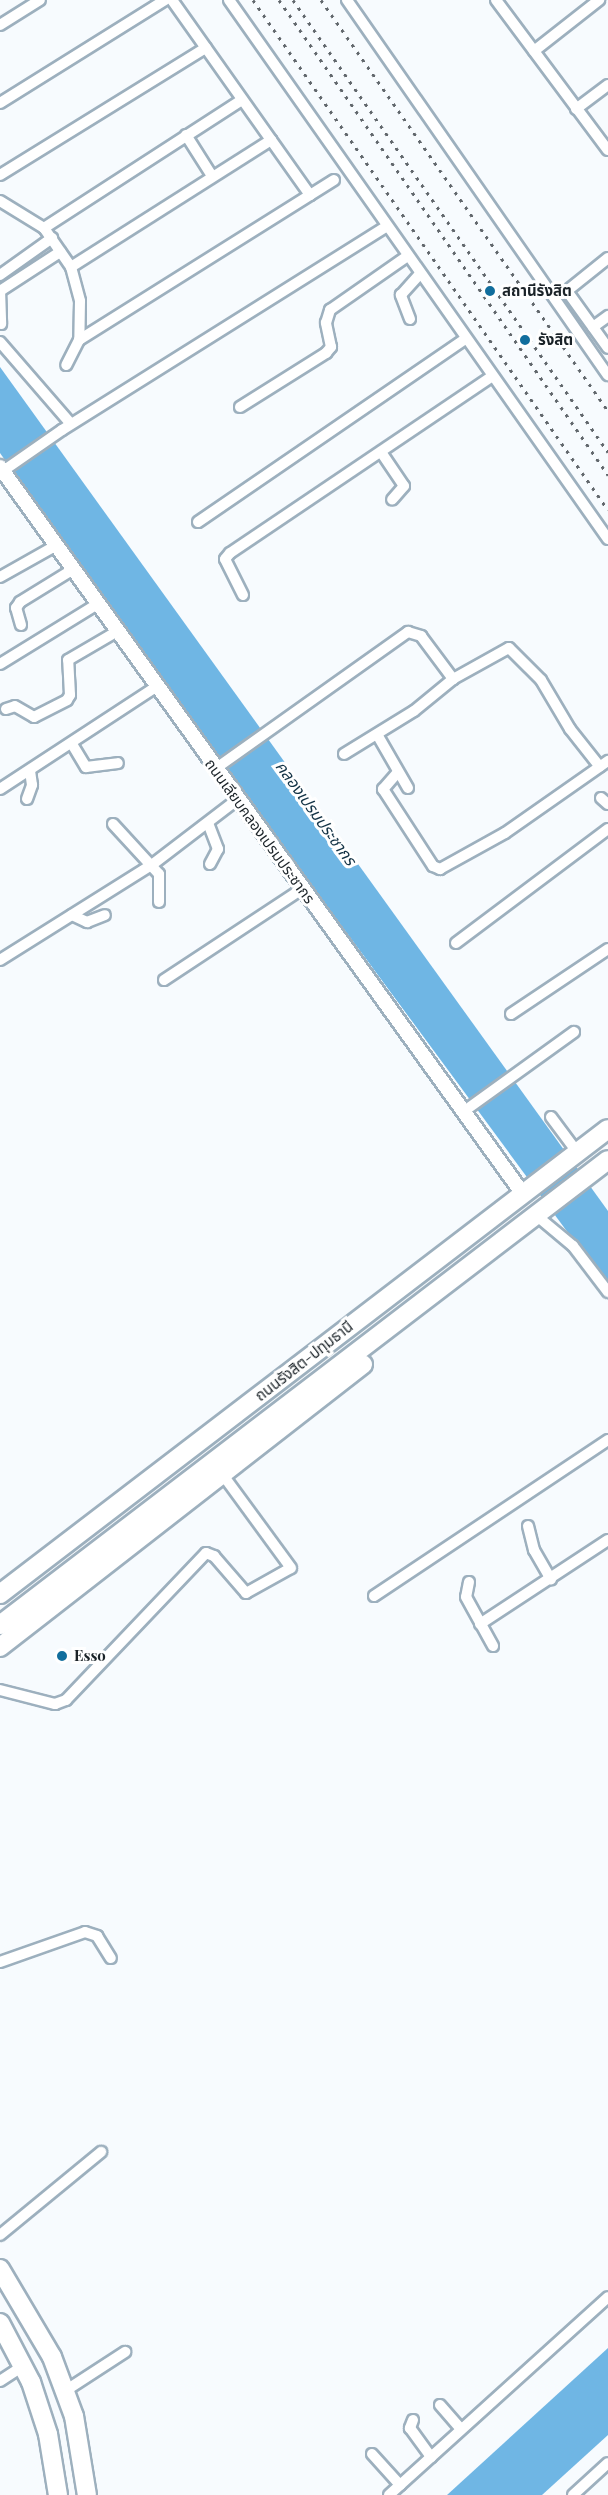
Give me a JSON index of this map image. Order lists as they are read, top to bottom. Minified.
{"streets":{"main road":["ถนนรังสิต-ปทุมธานี"],"street":["ถนนเลียบคลองเปรมประชากร"]},"crossings":[["ถนนเลียบคลองเปรมประชากร","ถนนรังสิต-ปทุมธานี"]],"water":["คลองเปรมประชากร"],"places":["สถานีรังสิต","รังสิต","Esso"]}
